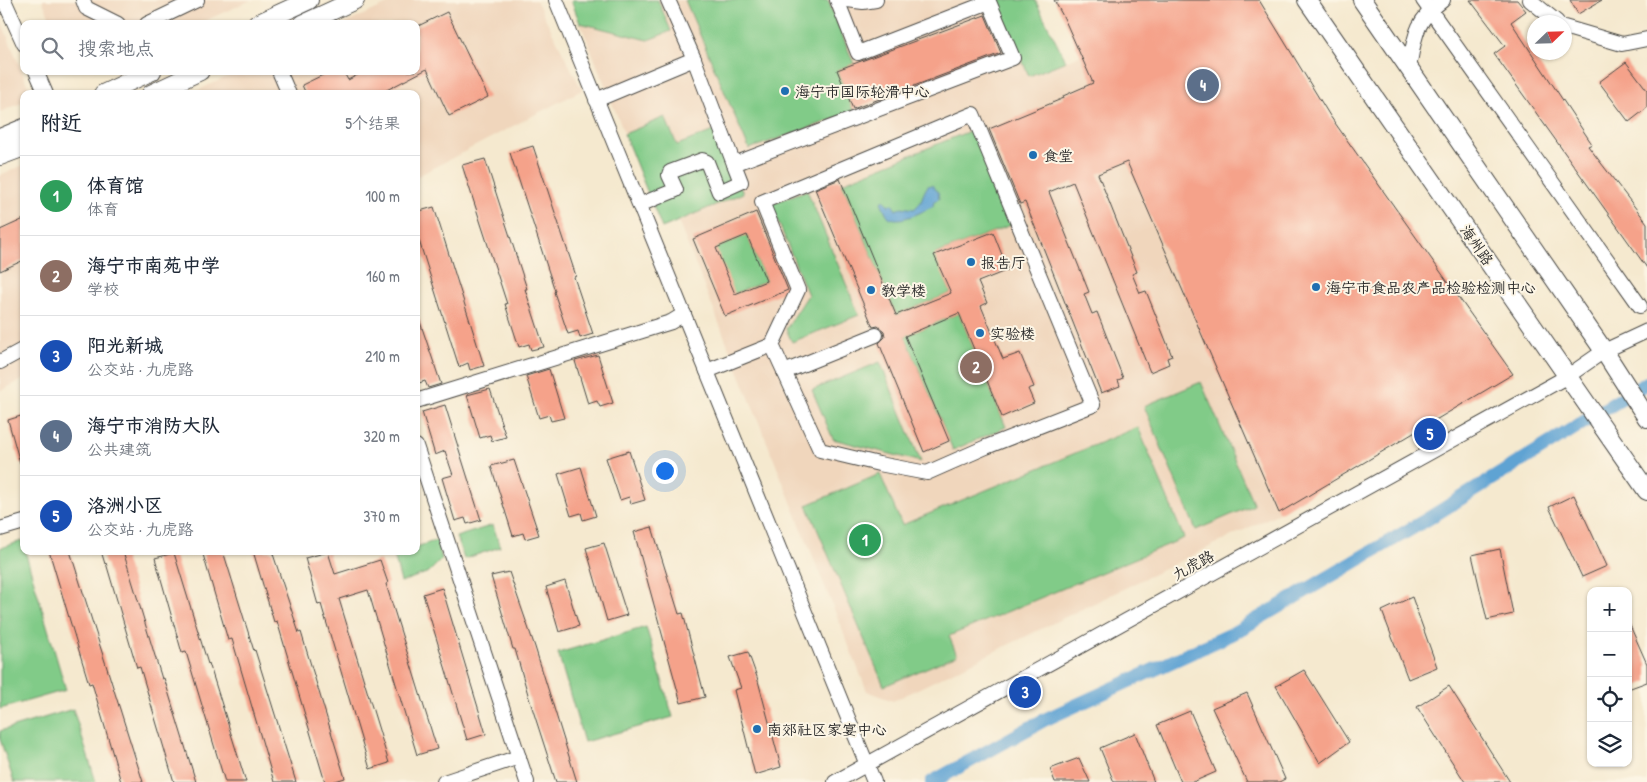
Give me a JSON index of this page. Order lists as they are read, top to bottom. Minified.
{"streets":{"main road":["海州路"],"street":["九虎路"]},"crossings":[["海州路","九虎路"]],"places":["海宁市国际轮滑中心","食堂","报告厅","海宁市食品农产品检验检测中心","教学楼","实验楼","南郊社区家宴中心"],"north":"top right","page":{"search":"搜索地点","pins":["4","2","5","1","3"],"heading":["附近","5个结果"],"list":[{"mark":"1","name":"体育馆","note":"体育","value":"100 m"},{"mark":"2","name":"海宁市南苑中学","note":"学校","value":"160 m"},{"mark":"3","name":"阳光新城","note":"公交站 · 九虎路","value":"210 m"},{"mark":"4","name":"海宁市消防大队","note":"公共建筑","value":"320 m"},{"mark":"5","name":"洛洲小区","note":"公交站 · 九虎路","value":"370 m"}],"map_buttons":["+","−"]}}
